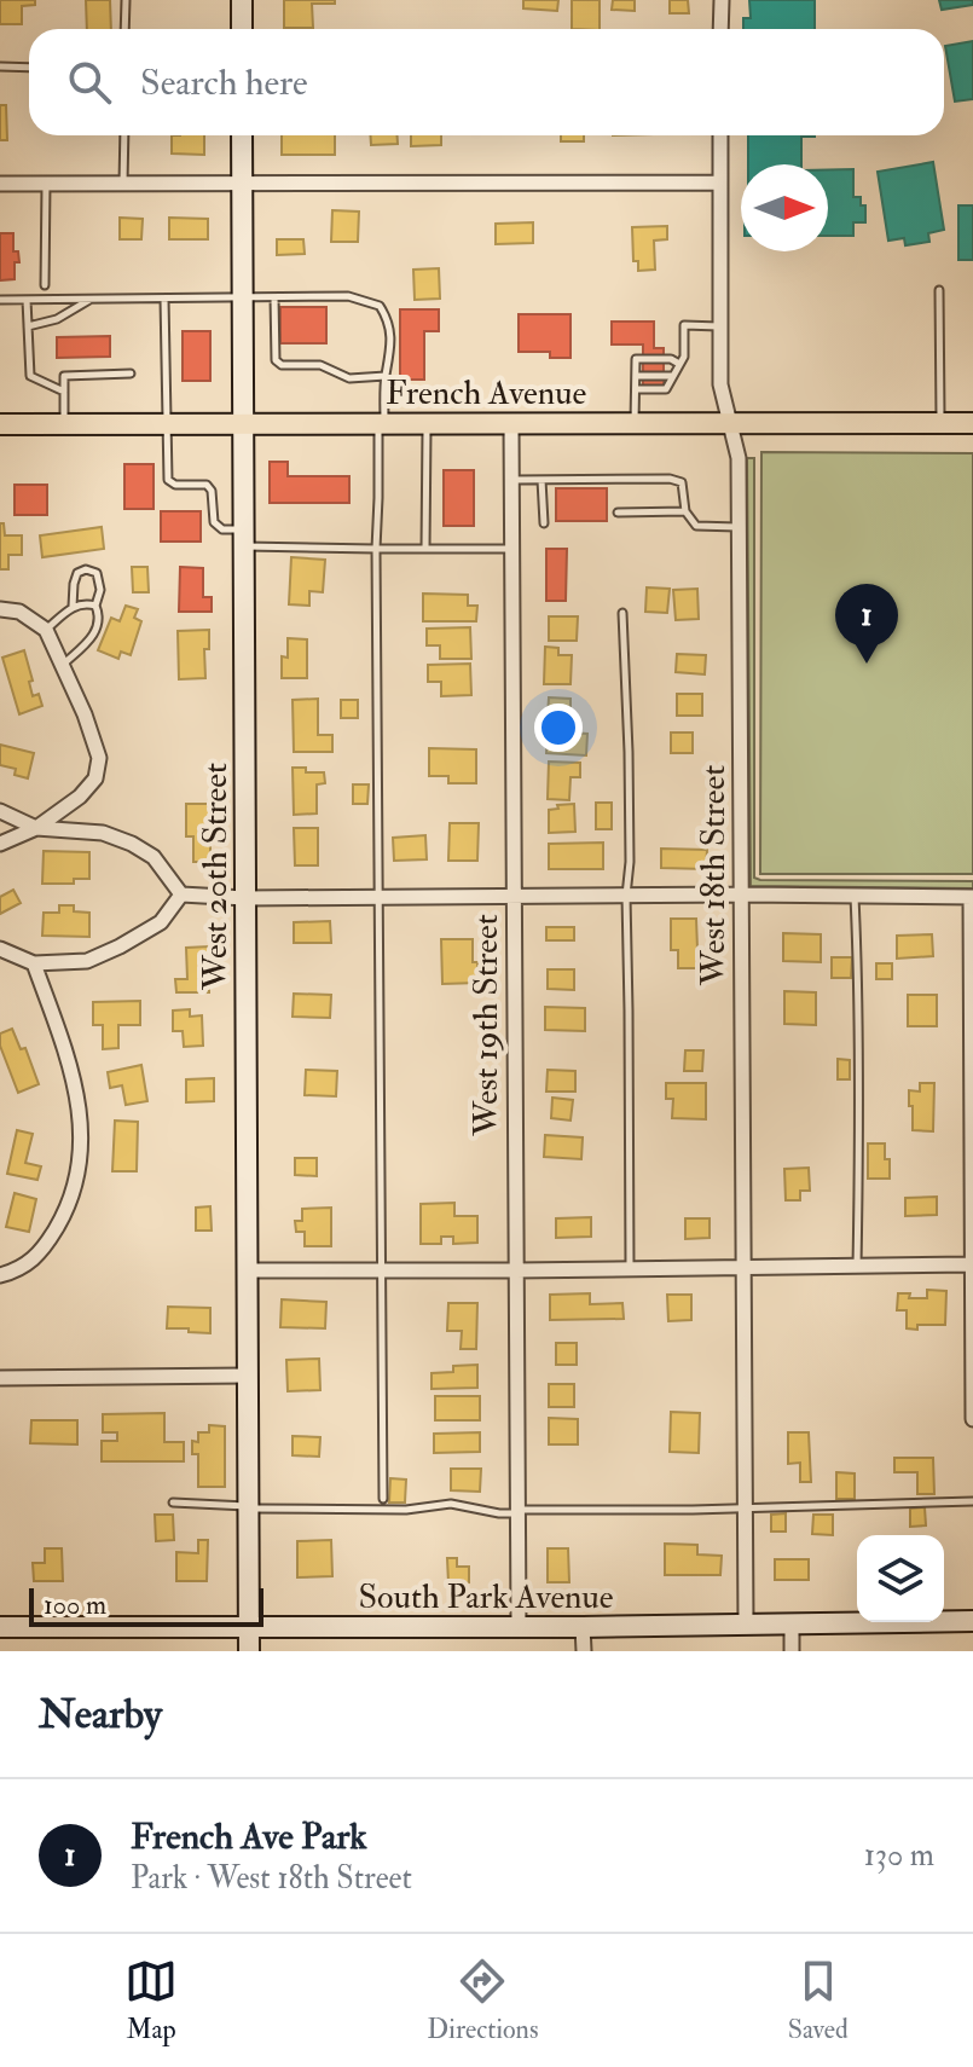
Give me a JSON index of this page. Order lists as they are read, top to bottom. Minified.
{"streets":{"main road":["French Avenue"],"street":["West 18th Street","West 20th Street","West 19th Street","South Park Avenue"]},"crossings":[["French Avenue","West 18th Street"],["French Avenue","West 20th Street"],["French Avenue","West 19th Street"],["West 18th Street","South Park Avenue"],["West 20th Street","South Park Avenue"],["West 19th Street","South Park Avenue"]],"scale_bar":"100 m","north":"right","page":{"search":"Search here","pins":"1","scale":"100 m","heading":"Nearby","list":[{"mark":"1","name":"French Ave Park","note":"Park · West 18th Street","value":"130 m"}],"nav":["Map","Directions","Saved"]}}
